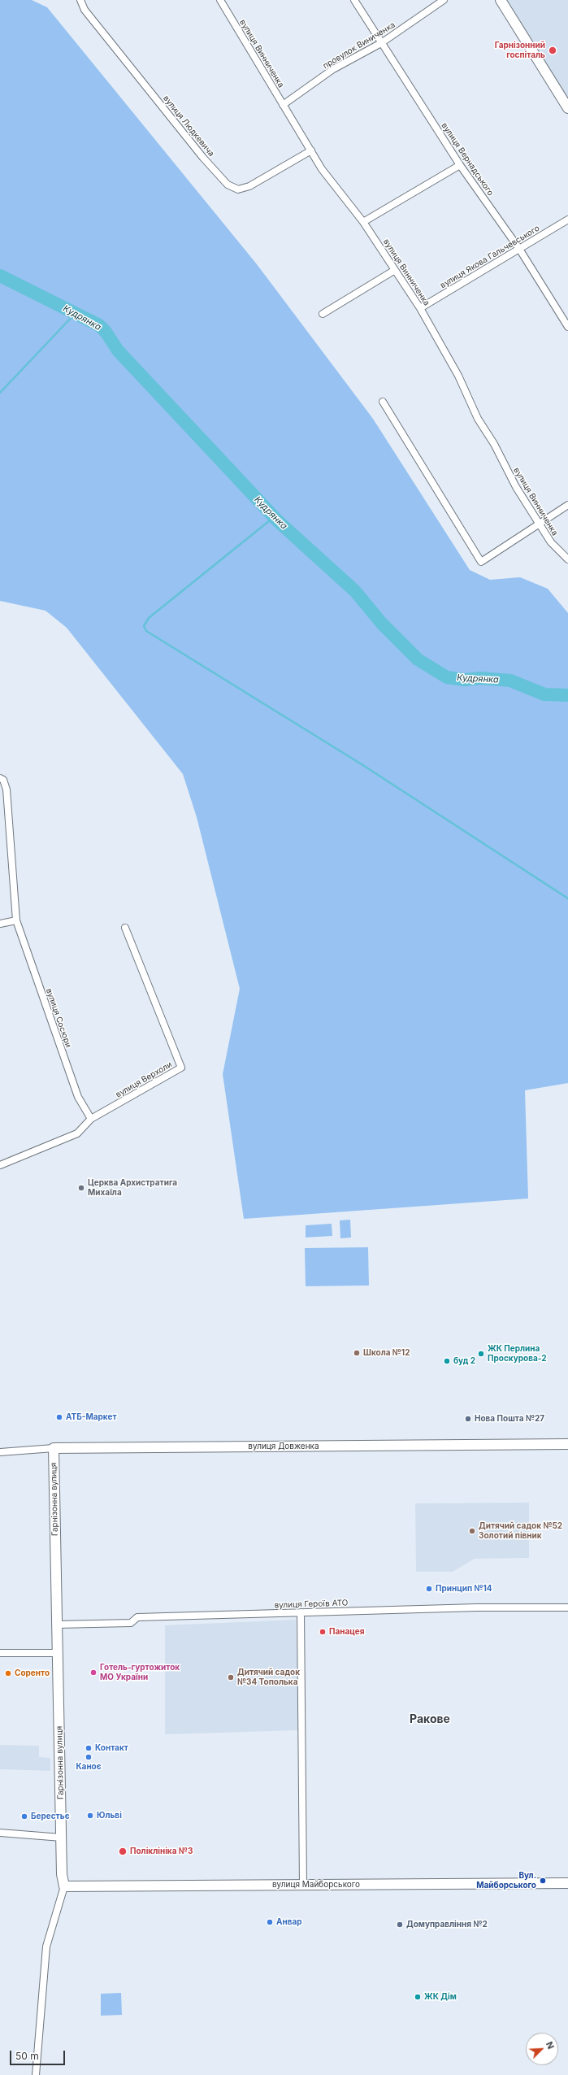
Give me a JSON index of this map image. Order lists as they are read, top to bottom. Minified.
{"streets":{"street":["провулок Виниченка","вулиця Винниченка","вулиця Людкевича","вулиця Вернадського","вулиця Якова Гальчевського","вулиця Сосюри","вулиця Верхоли","вулиця Довженка","Гарнізонна вулиця","вулиця Героїв АТО","вулиця Майборського"]},"crossings":[["провулок Виниченка","вулиця Винниченка"],["провулок Виниченка","вулиця Вернадського"],["вулиця Винниченка","вулиця Людкевича"],["вулиця Винниченка","вулиця Якова Гальчевського"],["вулиця Вернадського","вулиця Якова Гальчевського"],["вулиця Сосюри","вулиця Верхоли"],["вулиця Довженка","Гарнізонна вулиця"],["Гарнізонна вулиця","вулиця Героїв АТО"],["Гарнізонна вулиця","вулиця Майборського"]],"districts":["Ракове"],"water":["Кудрянка"],"places":["Гарнізонний госпіталь","Церква Архистратига Михаїла","Школа №12","ЖК Перлина Проскурова-2","буд 2","АТБ-Маркет","Нова Пошта №27","Дитячий садок №52 Золотий півник","Принцип №14","Панацея","Готель-гуртожиток МО України","Соренто","Дитячий садок №34 Тополька","Контакт","Каноє","Юльві","Берестьє","Поліклініка №3","Вул. Майборського","Анвар","Домуправління №2","ЖК Дім"],"scale_bar":"50 m","north":"top right"}
